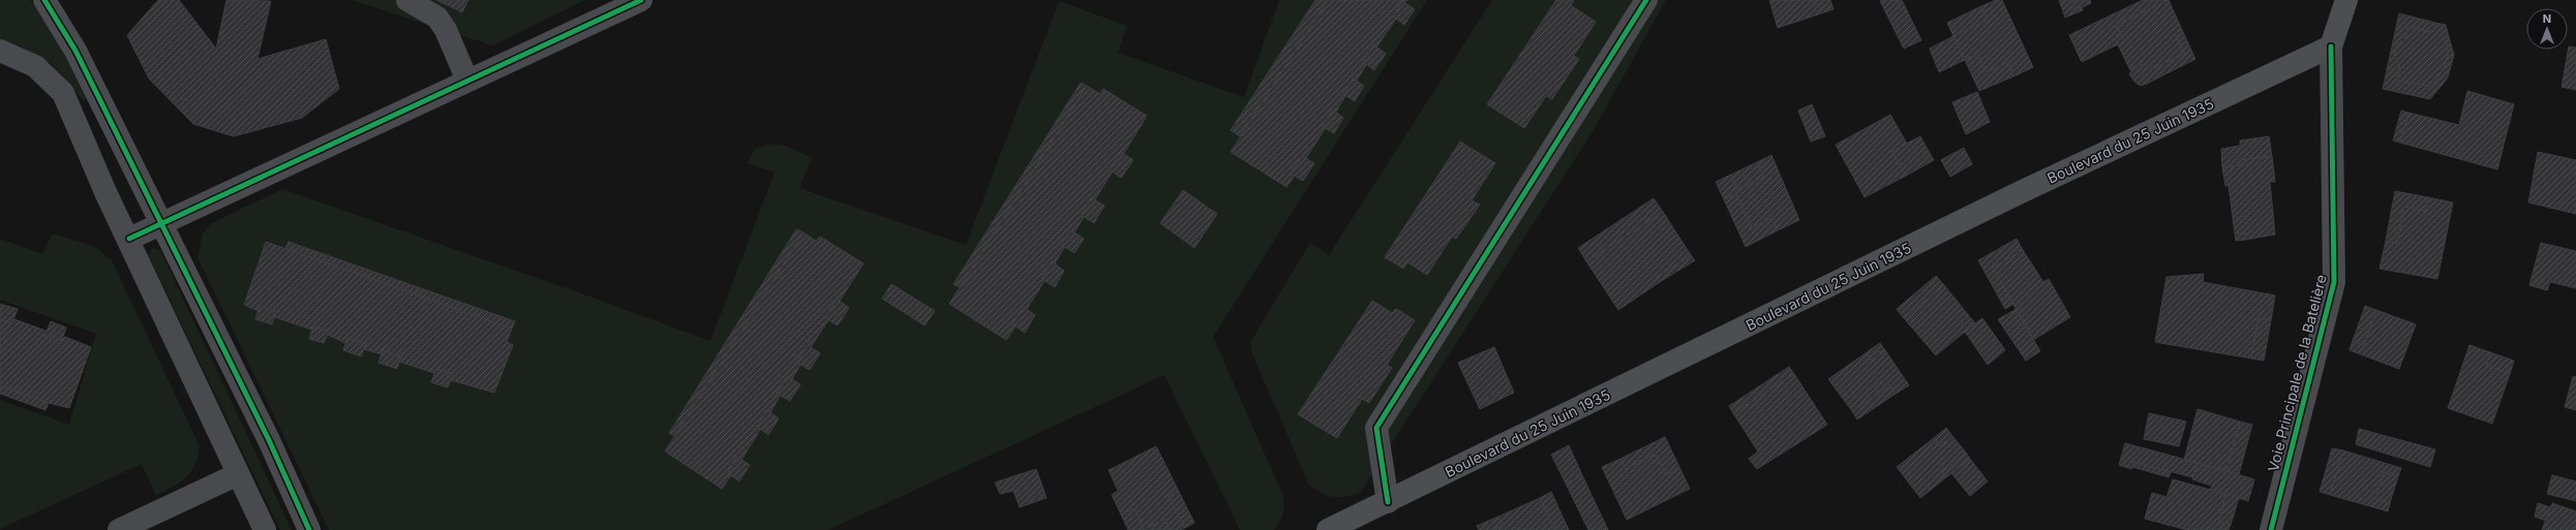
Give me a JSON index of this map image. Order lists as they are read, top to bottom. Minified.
{"streets":{"main road":["Boulevard du 25 Juin 1935","Voie Principale de la Batelière"]},"crossings":[["Boulevard du 25 Juin 1935","Voie Principale de la Batelière"]],"north":"top"}
